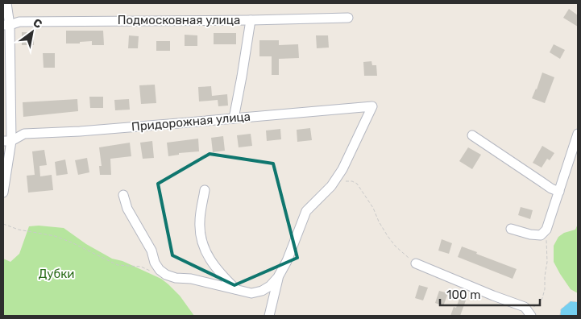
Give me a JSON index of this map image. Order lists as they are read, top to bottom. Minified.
{"streets":{"street":["Подмосковная улица","Придорожная улица"]},"parks":["Дубки"],"scale_bar":"100 m","north":"top right"}
